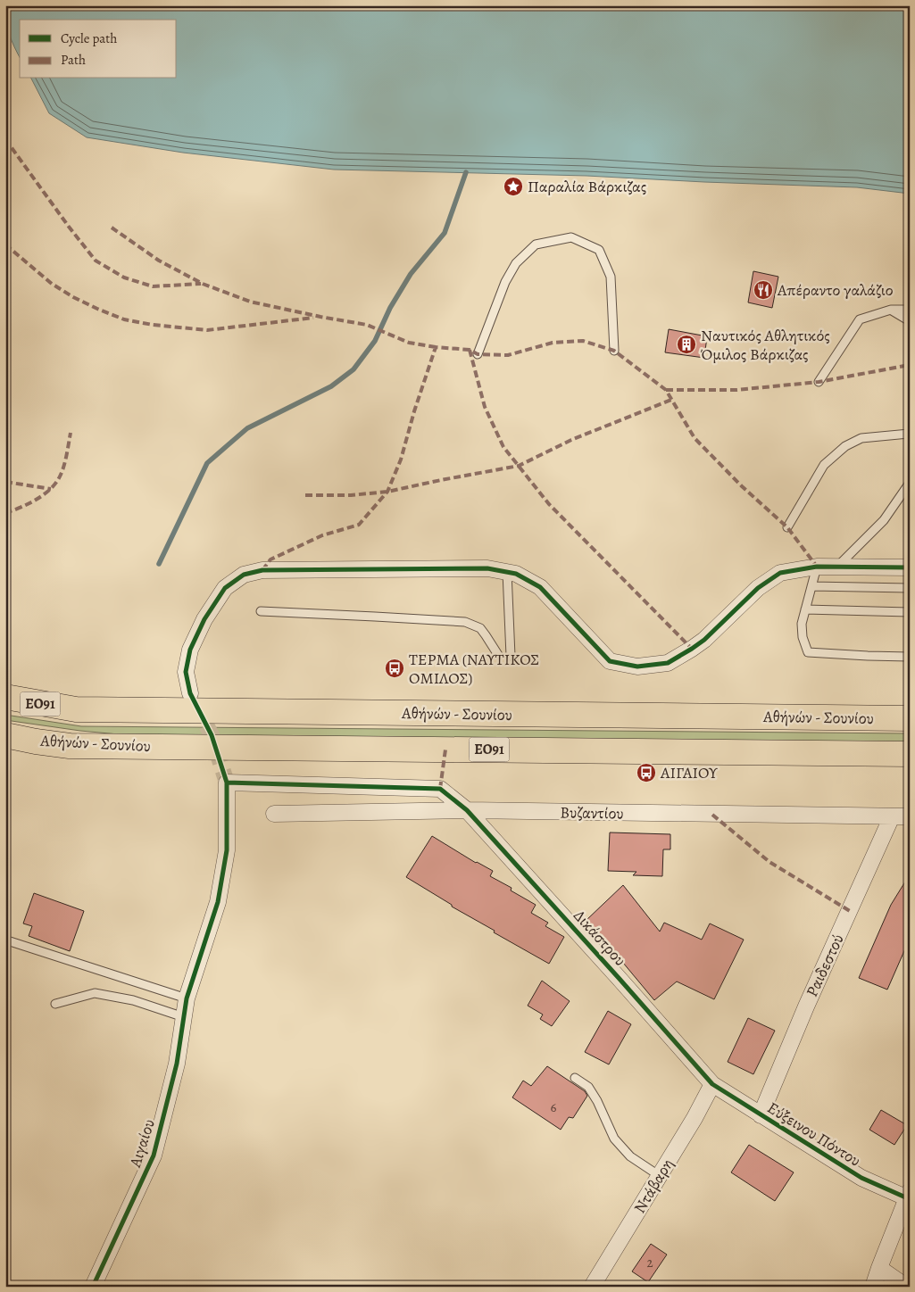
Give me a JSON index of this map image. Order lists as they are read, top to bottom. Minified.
{"streets":{"main road":["ΕΟ91","Αθήνών - Σουνίου"],"street":["Βυζαντίου","Δικάστρου","Ραιδεστού","Εύξεινου Πόντου","Αιγαίου","Ντάβαρη"]},"crossings":[["Βυζαντίου","Δικάστρου"],["Βυζαντίου","Ραιδεστού"],["Δικάστρου","Εύξεινου Πόντου"],["Δικάστρου","Αιγαίου"],["Δικάστρου","Ντάβαρη"],["Ραιδεστού","Εύξεινου Πόντου"],["Εύξεινου Πόντου","Ντάβαρη"]],"places":{"place":["Παραλία Βάρκιζας"],"restaurant":["Απέραντο γαλάζιο"],"building":["Ναυτικός Αθλητικός Όμιλος Βάρκιζας"],"bus stop":["ΤΕΡΜΑ (ΝΑΥΤΙΚΟΣ ΟΜΙΛΟΣ)","ΑΙΓΑΙΟΥ"]},"house_numbers":["6","2"],"legend":["Cycle path","Path"]}
